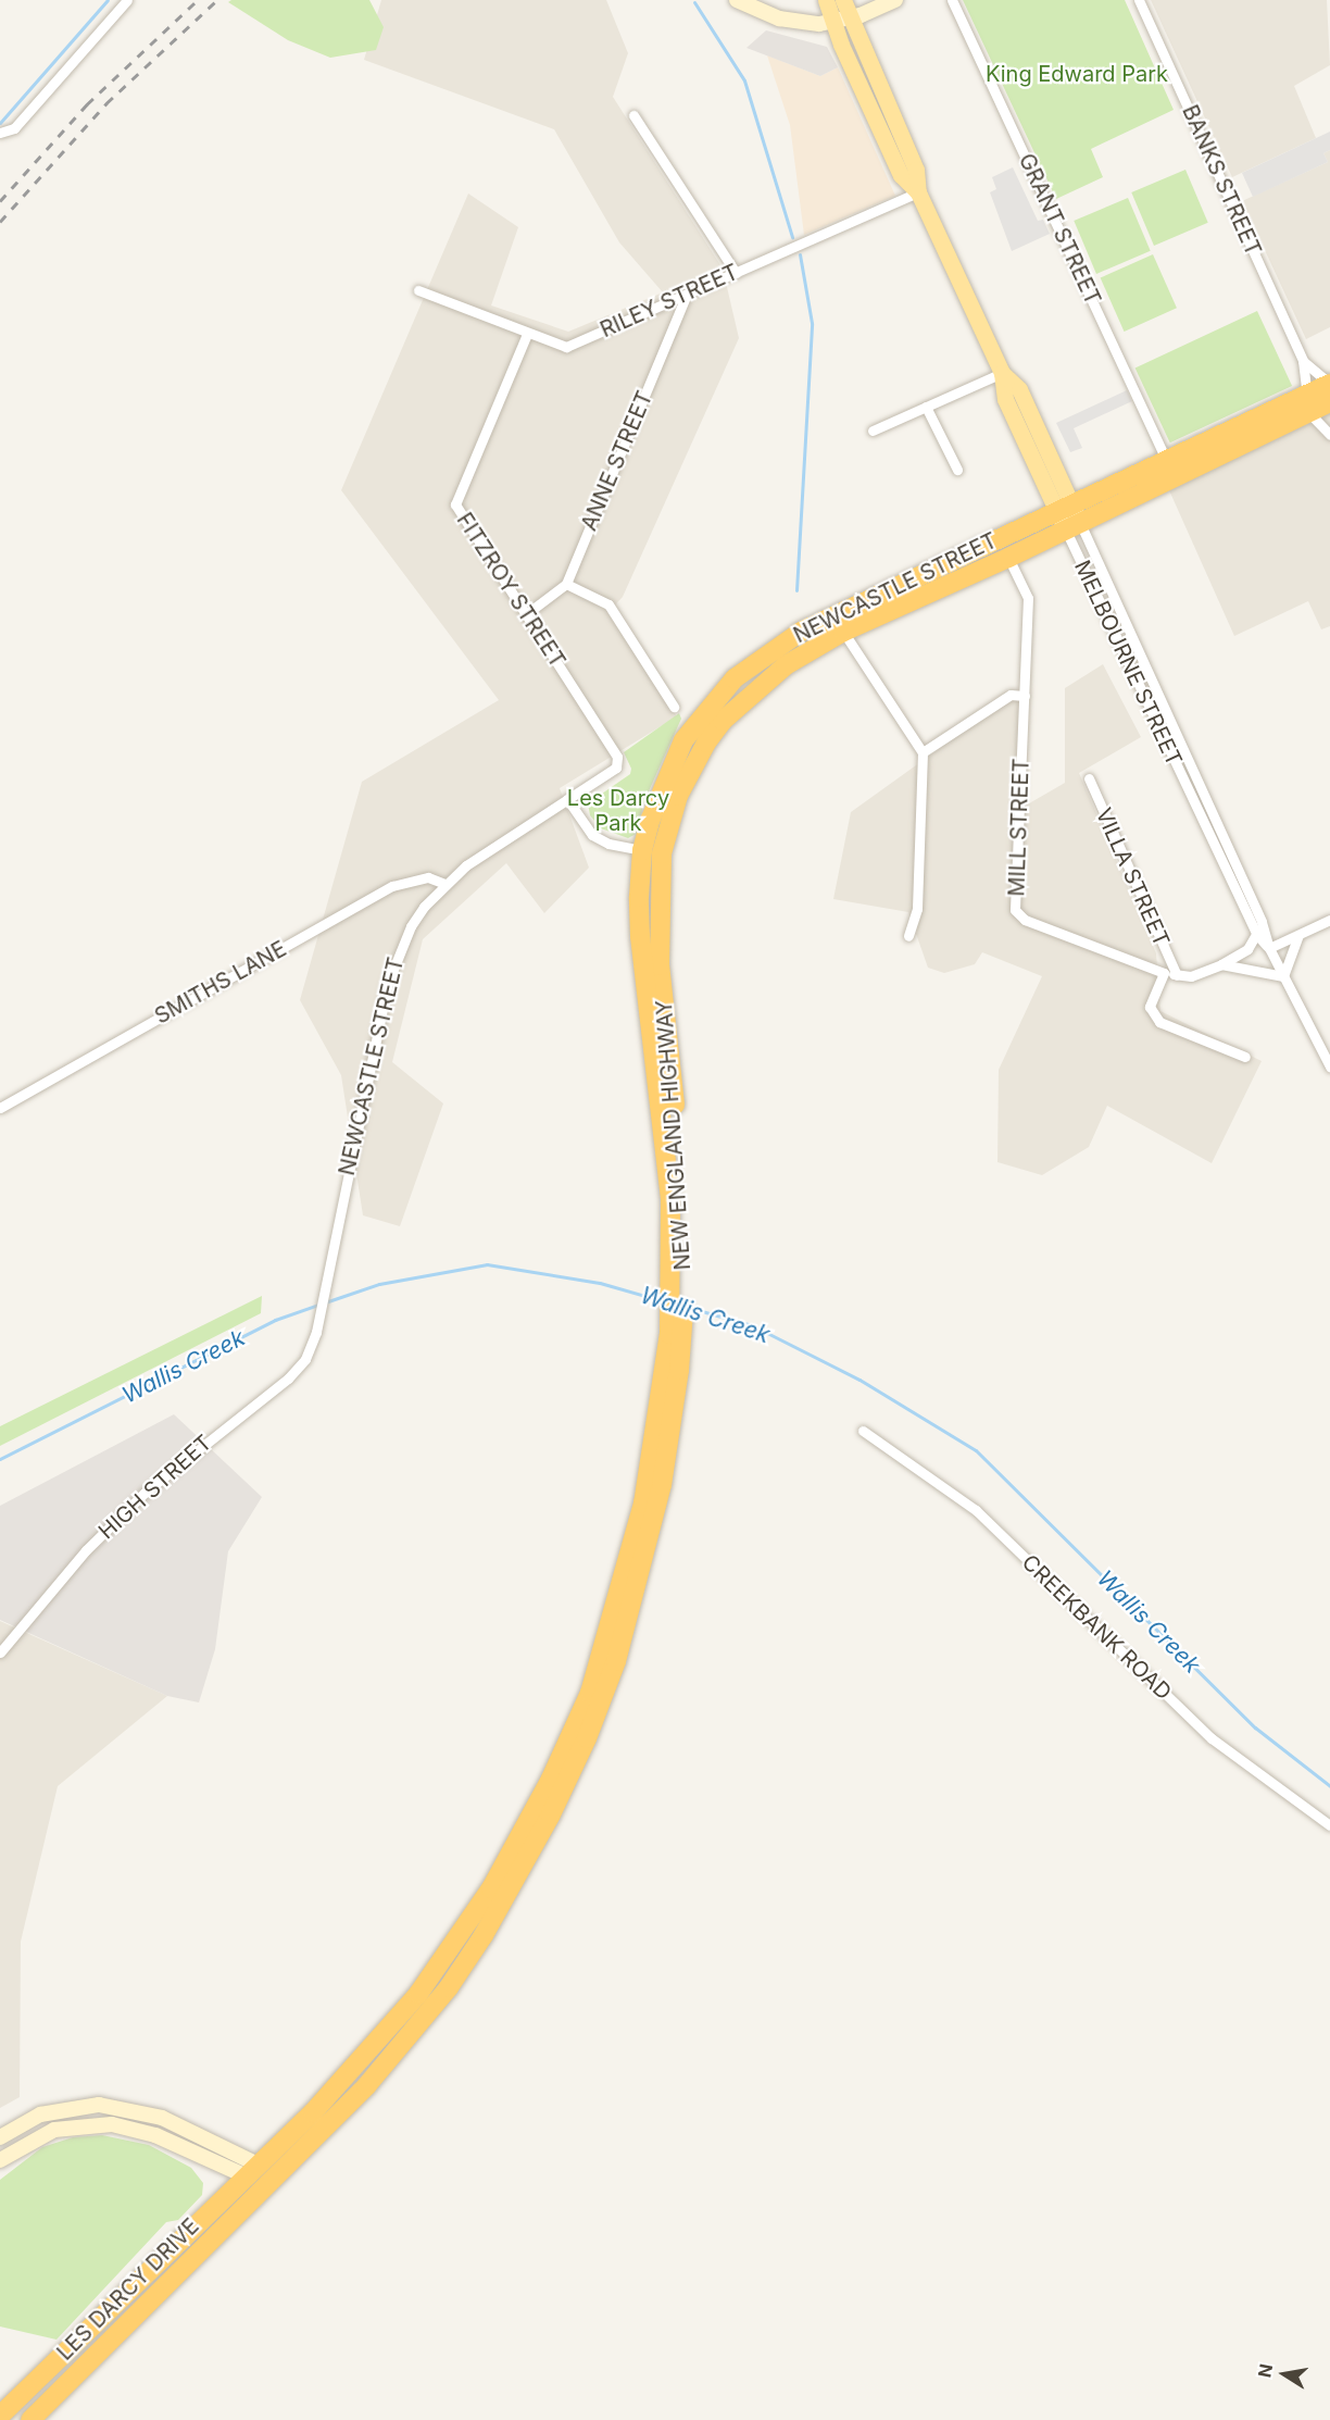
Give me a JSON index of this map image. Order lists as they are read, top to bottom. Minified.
{"streets":{"highway":["NEWCASTLE STREET","NEW ENGLAND HIGHWAY","LES DARCY DRIVE"],"main road":["MELBOURNE STREET"],"street":["BANKS STREET","GRANT STREET","RILEY STREET","ANNE STREET","FITZROY STREET","MILL STREET","VILLA STREET","SMITHS LANE","HIGH STREET","CREEKBANK ROAD"]},"crossings":[["BANKS STREET","NEWCASTLE STREET"],["GRANT STREET","NEWCASTLE STREET"],["RILEY STREET","ANNE STREET"],["RILEY STREET","FITZROY STREET"],["RILEY STREET","MELBOURNE STREET"],["NEWCASTLE STREET","FITZROY STREET"],["NEWCASTLE STREET","MELBOURNE STREET"],["NEWCASTLE STREET","MILL STREET"],["NEWCASTLE STREET","SMITHS LANE"],["NEWCASTLE STREET","NEW ENGLAND HIGHWAY"],["NEWCASTLE STREET","HIGH STREET"],["MELBOURNE STREET","MILL STREET"],["MILL STREET","VILLA STREET"],["NEW ENGLAND HIGHWAY","LES DARCY DRIVE"]],"water":["Wallis Creek"],"parks":["King Edward Park","Les Darcy Park"],"north":"left"}
